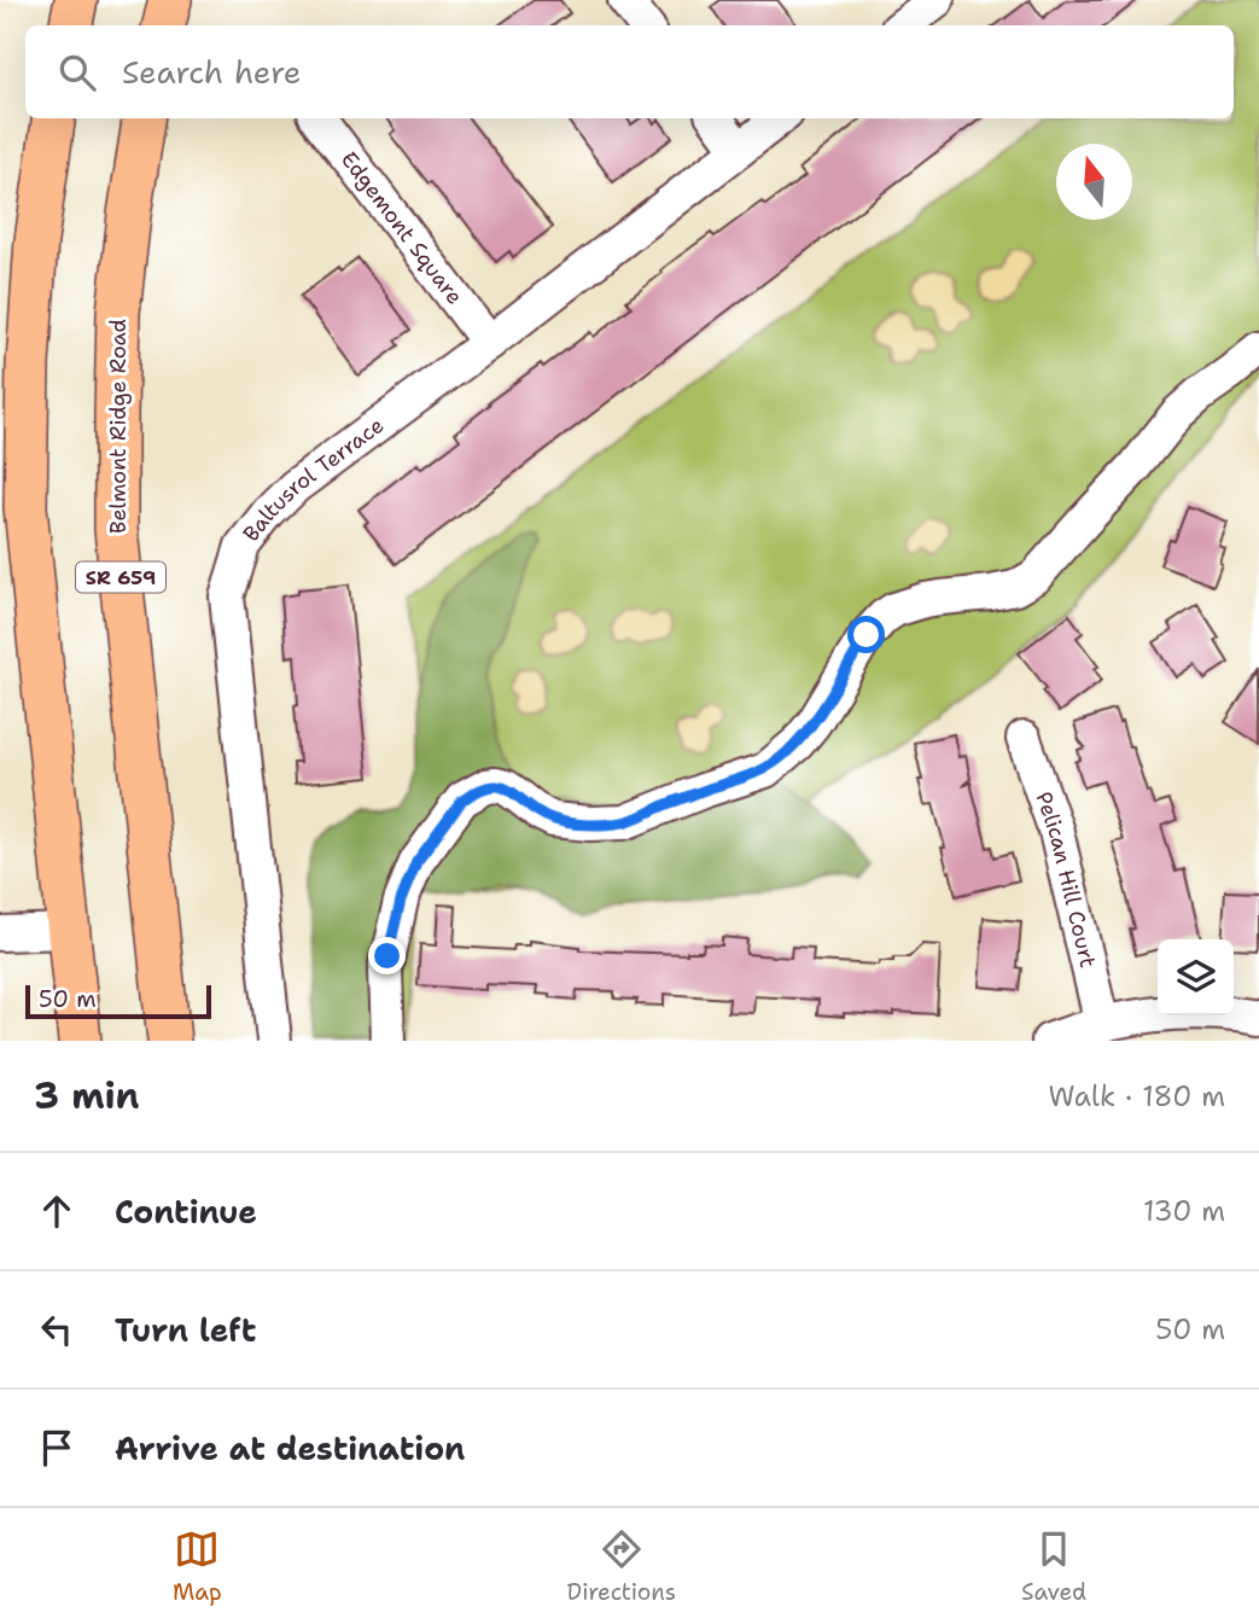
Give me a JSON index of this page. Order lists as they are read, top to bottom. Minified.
{"streets":{"main road":["Belmont Ridge Road","SR 659"],"street":["Edgemont Square","Baltusrol Terrace","Pelican Hill Court"]},"crossings":[["Edgemont Square","Baltusrol Terrace"]],"scale_bar":"50 m","north":"top","page":{"search":"Search here","scale":"50 m","heading":["3 min","Walk · 180 m"],"list":[["Continue","130 m"],["Turn left","50 m"],"Arrive at destination"],"nav":["Map","Directions","Saved"]}}
